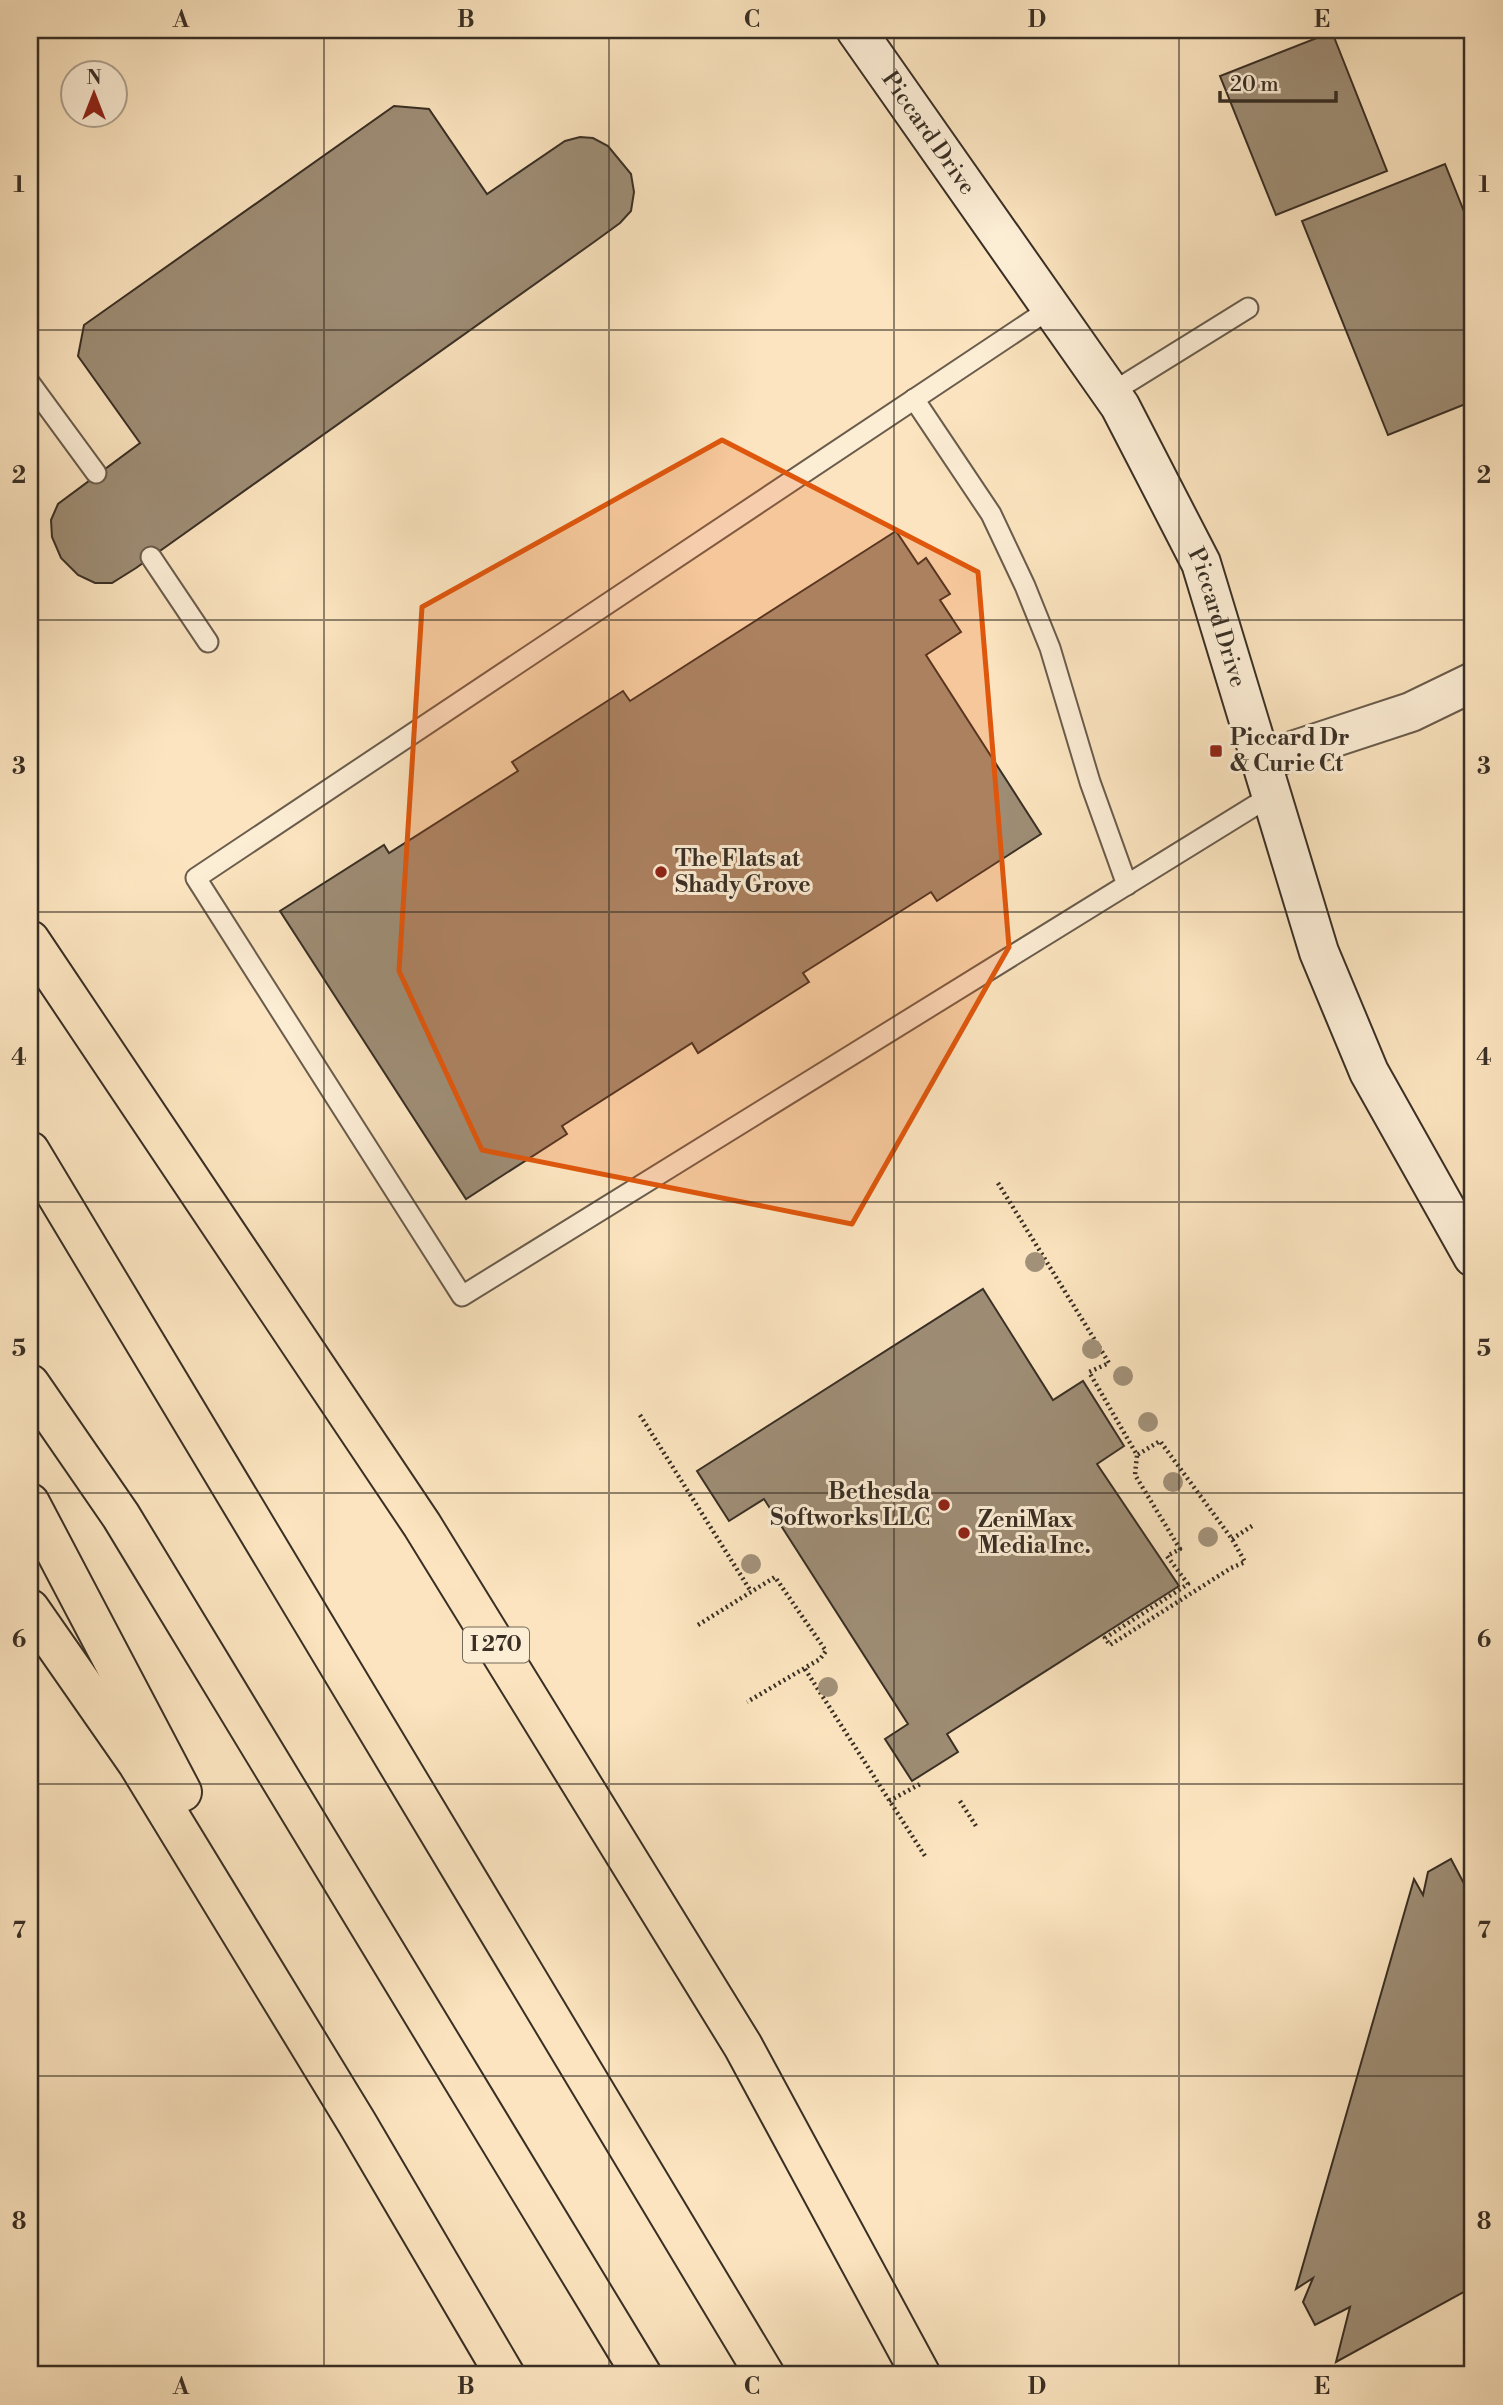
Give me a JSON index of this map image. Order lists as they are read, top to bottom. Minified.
{"streets":{"highway":["I 270"],"street":["Piccard Drive"]},"places":{"transit":["Piccard Dr & Curie Ct"],"other":["The Flats at Shady Grove","Bethesda Softworks LLC","ZeniMax Media Inc."]},"scale_bar":"20 m","north":"top","grid":{"columns":["A","B","C","D","E"],"rows":["1","2","3","4","5","6","7","8"]}}
